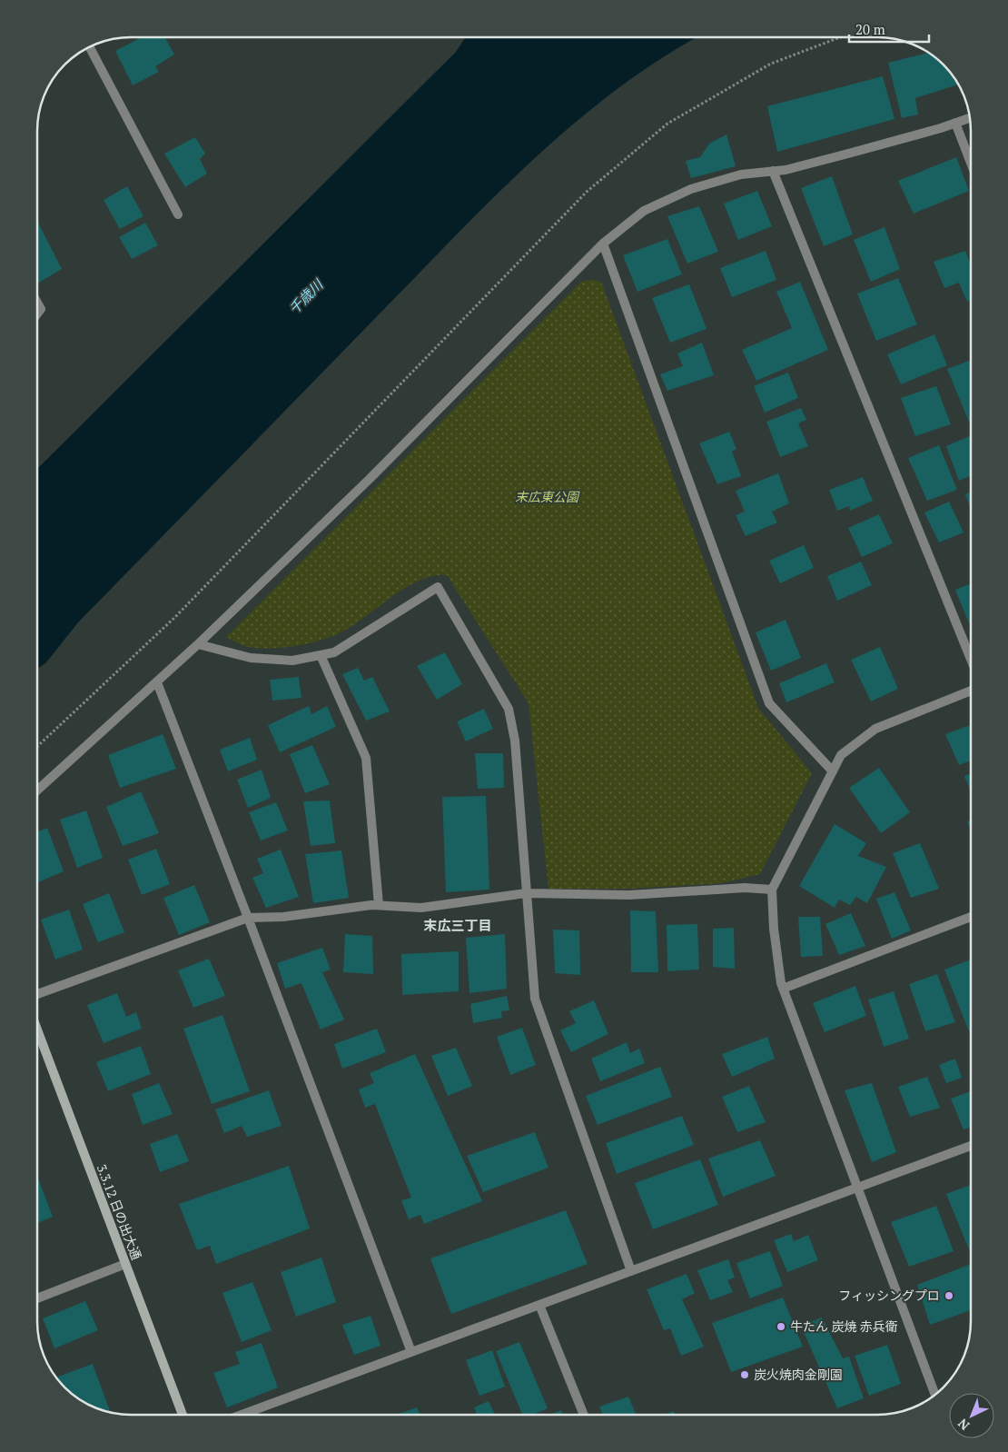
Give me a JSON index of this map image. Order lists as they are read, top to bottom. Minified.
{"streets":{"street":["3.3.12 日の出大通"]},"districts":["末広三丁目"],"water":["千歳川"],"parks":["末広東公園"],"places":["フィッシングプロ","牛たん 炭焼 赤兵衛","炭火焼肉金剛園"],"scale_bar":"20 m","north":"bottom left"}
